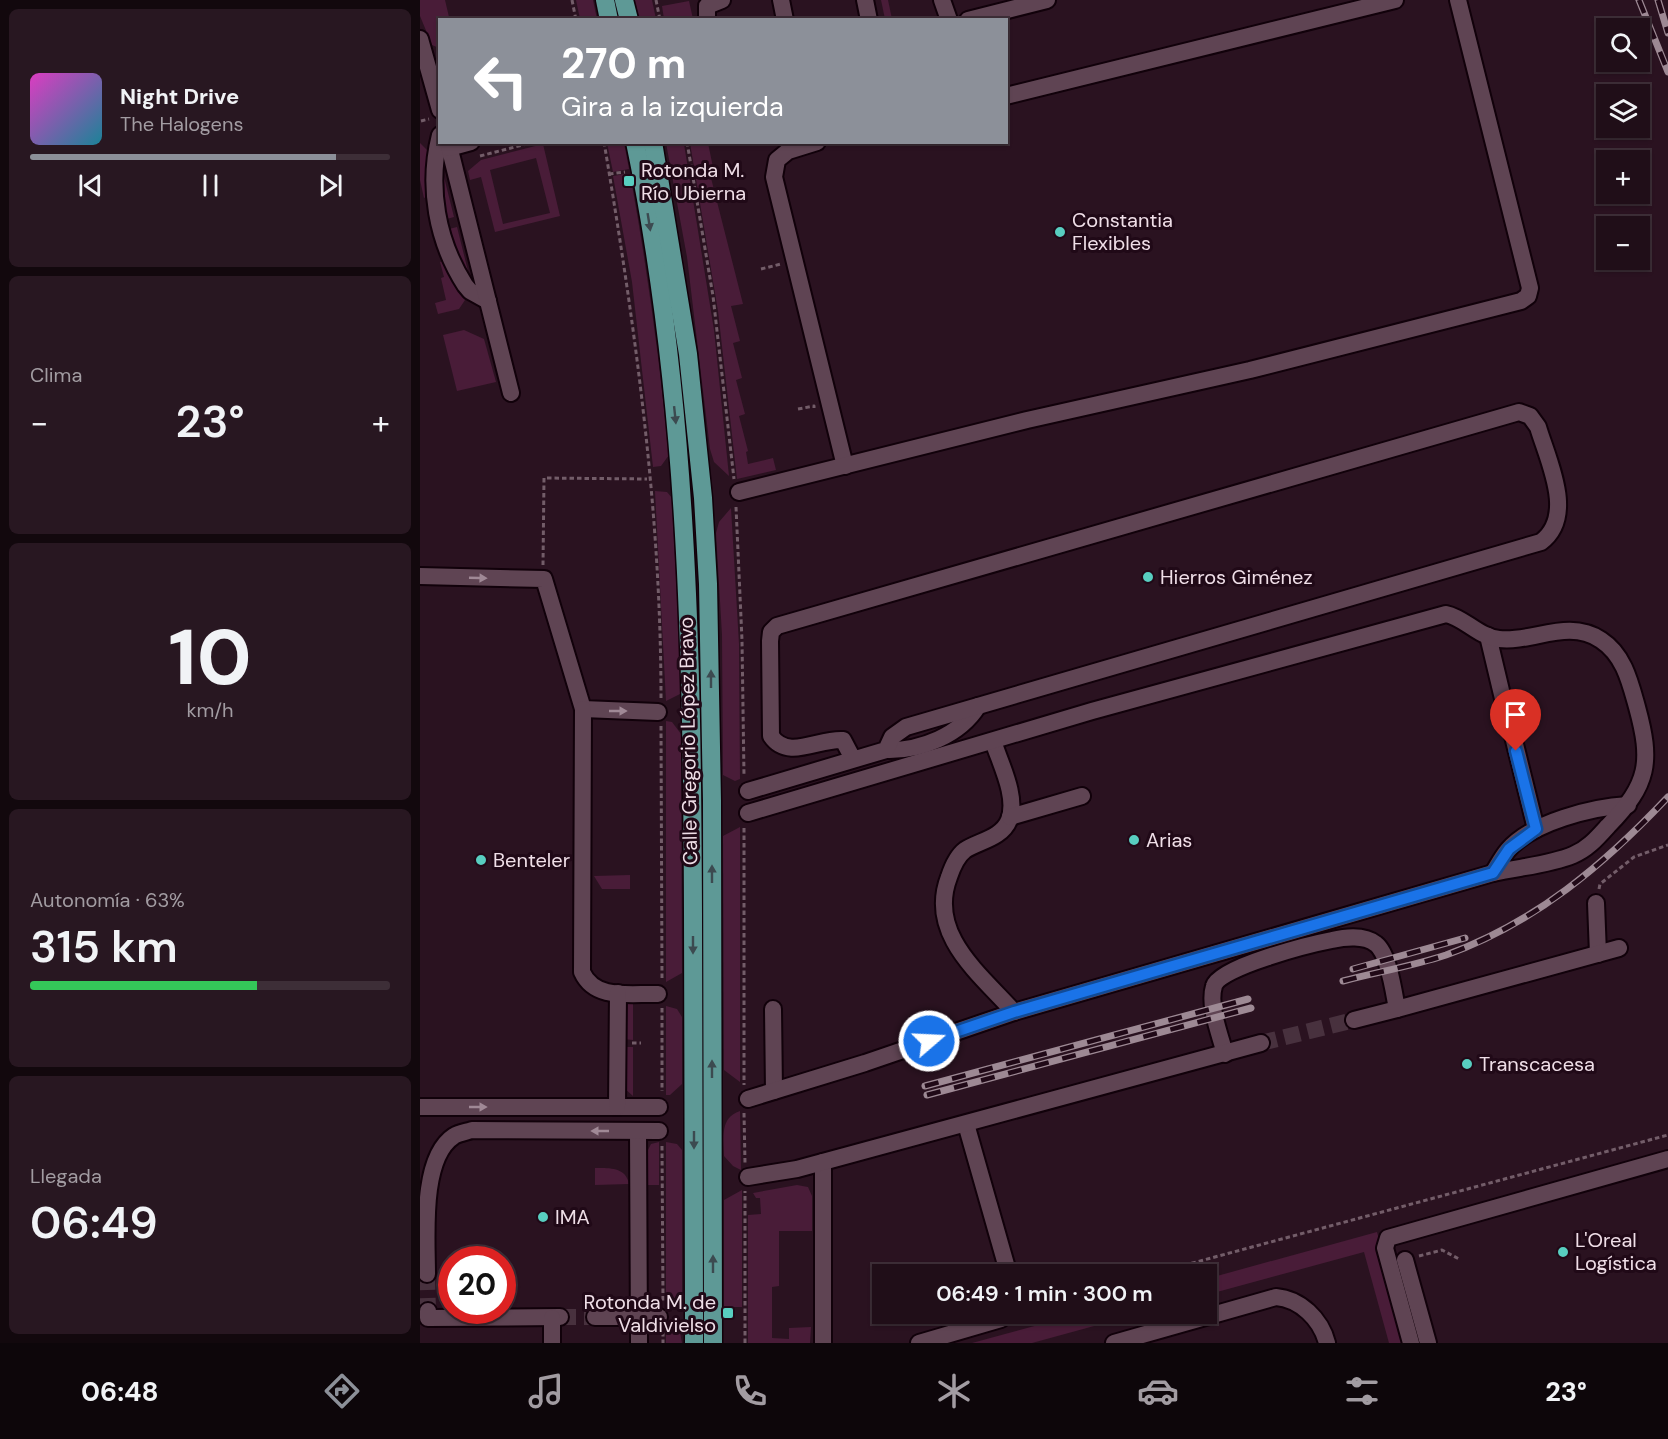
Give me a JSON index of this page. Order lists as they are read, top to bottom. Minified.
{"streets":{"main road":["Calle Gregorio López Bravo"]},"places":{"transit":["Rotonda M. Río Ubierna","Rotonda M. de Valdivielso"],"other":["Constantia Flexibles","Hierros Giménez","Arias","Benteler","Transcacesa","IMA","L'Oreal Logística"]},"page":{"map_buttons":["+","−"],"turn":["270 m","Gira a la izquierda"],"song":["Night Drive","The Halogens"],"tile":["Clima",["10","km/h"],["Autonomía · 63%","315 km"],["Llegada","06:49"]],"heat":["−","23°","+"],"limit":"20","trip":"06:49 · 1 min · 300 m","tabs":["06:48","23°"]}}
